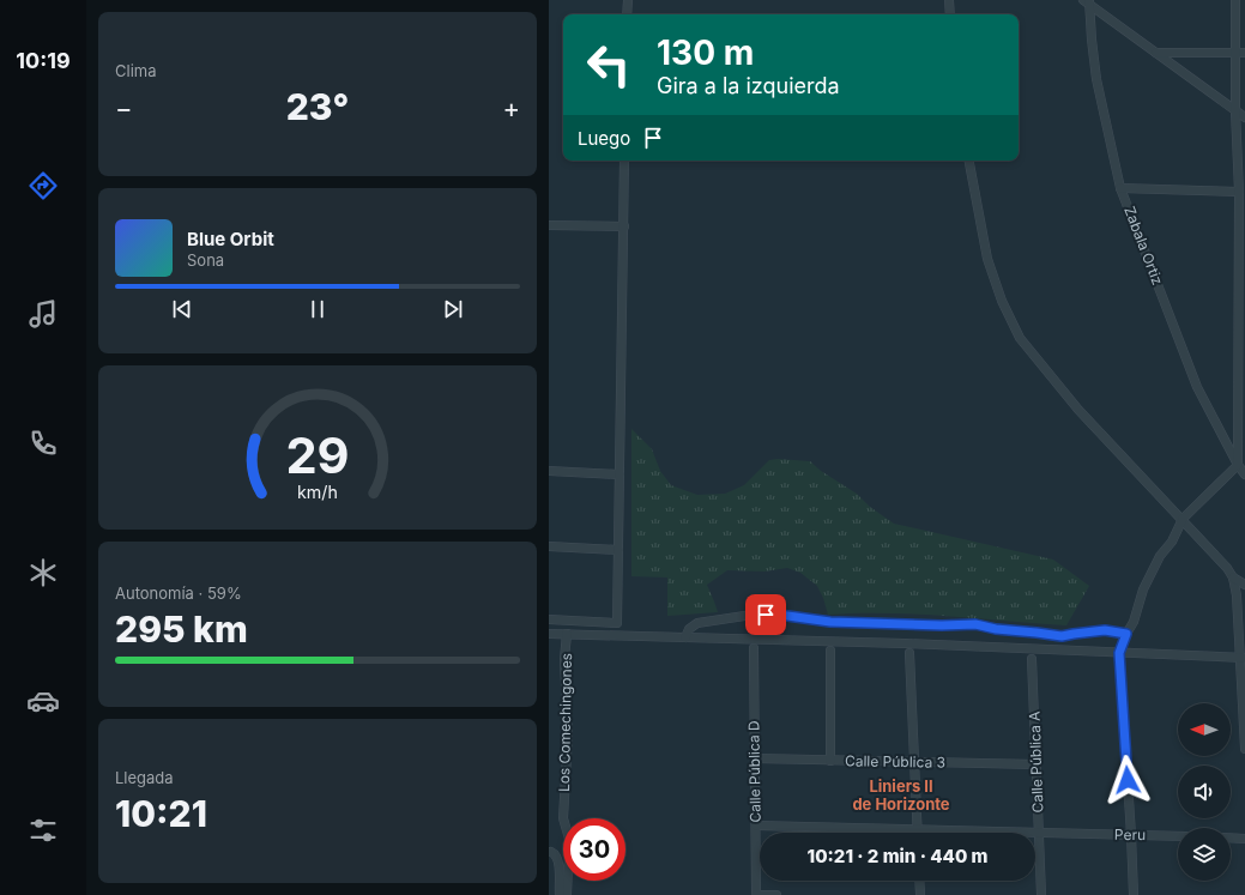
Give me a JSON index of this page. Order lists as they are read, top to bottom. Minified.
{"streets":{"street":["Zabala Ortiz","Los Comechingones","Calle Pública 3","Calle Pública A","Calle Pública D","Peru"]},"crossings":[["Calle Pública 3","Calle Pública A"],["Calle Pública 3","Calle Pública D"],["Calle Pública A","Peru"],["Calle Pública D","Peru"]],"districts":["Liniers II de Horizonte"],"north":"left","page":{"tabs":"10:19","tile":["Clima",["Autonomía · 59%","295 km"],["Llegada","10:21"]],"turn":["130 m","Gira a la izquierda"],"heat":["−","23°","+"],"then":"Luego","song":["Blue Orbit","Sona"],"limit":"30","trip":"10:21 · 2 min · 440 m","gauge":["29","km/h"]}}
